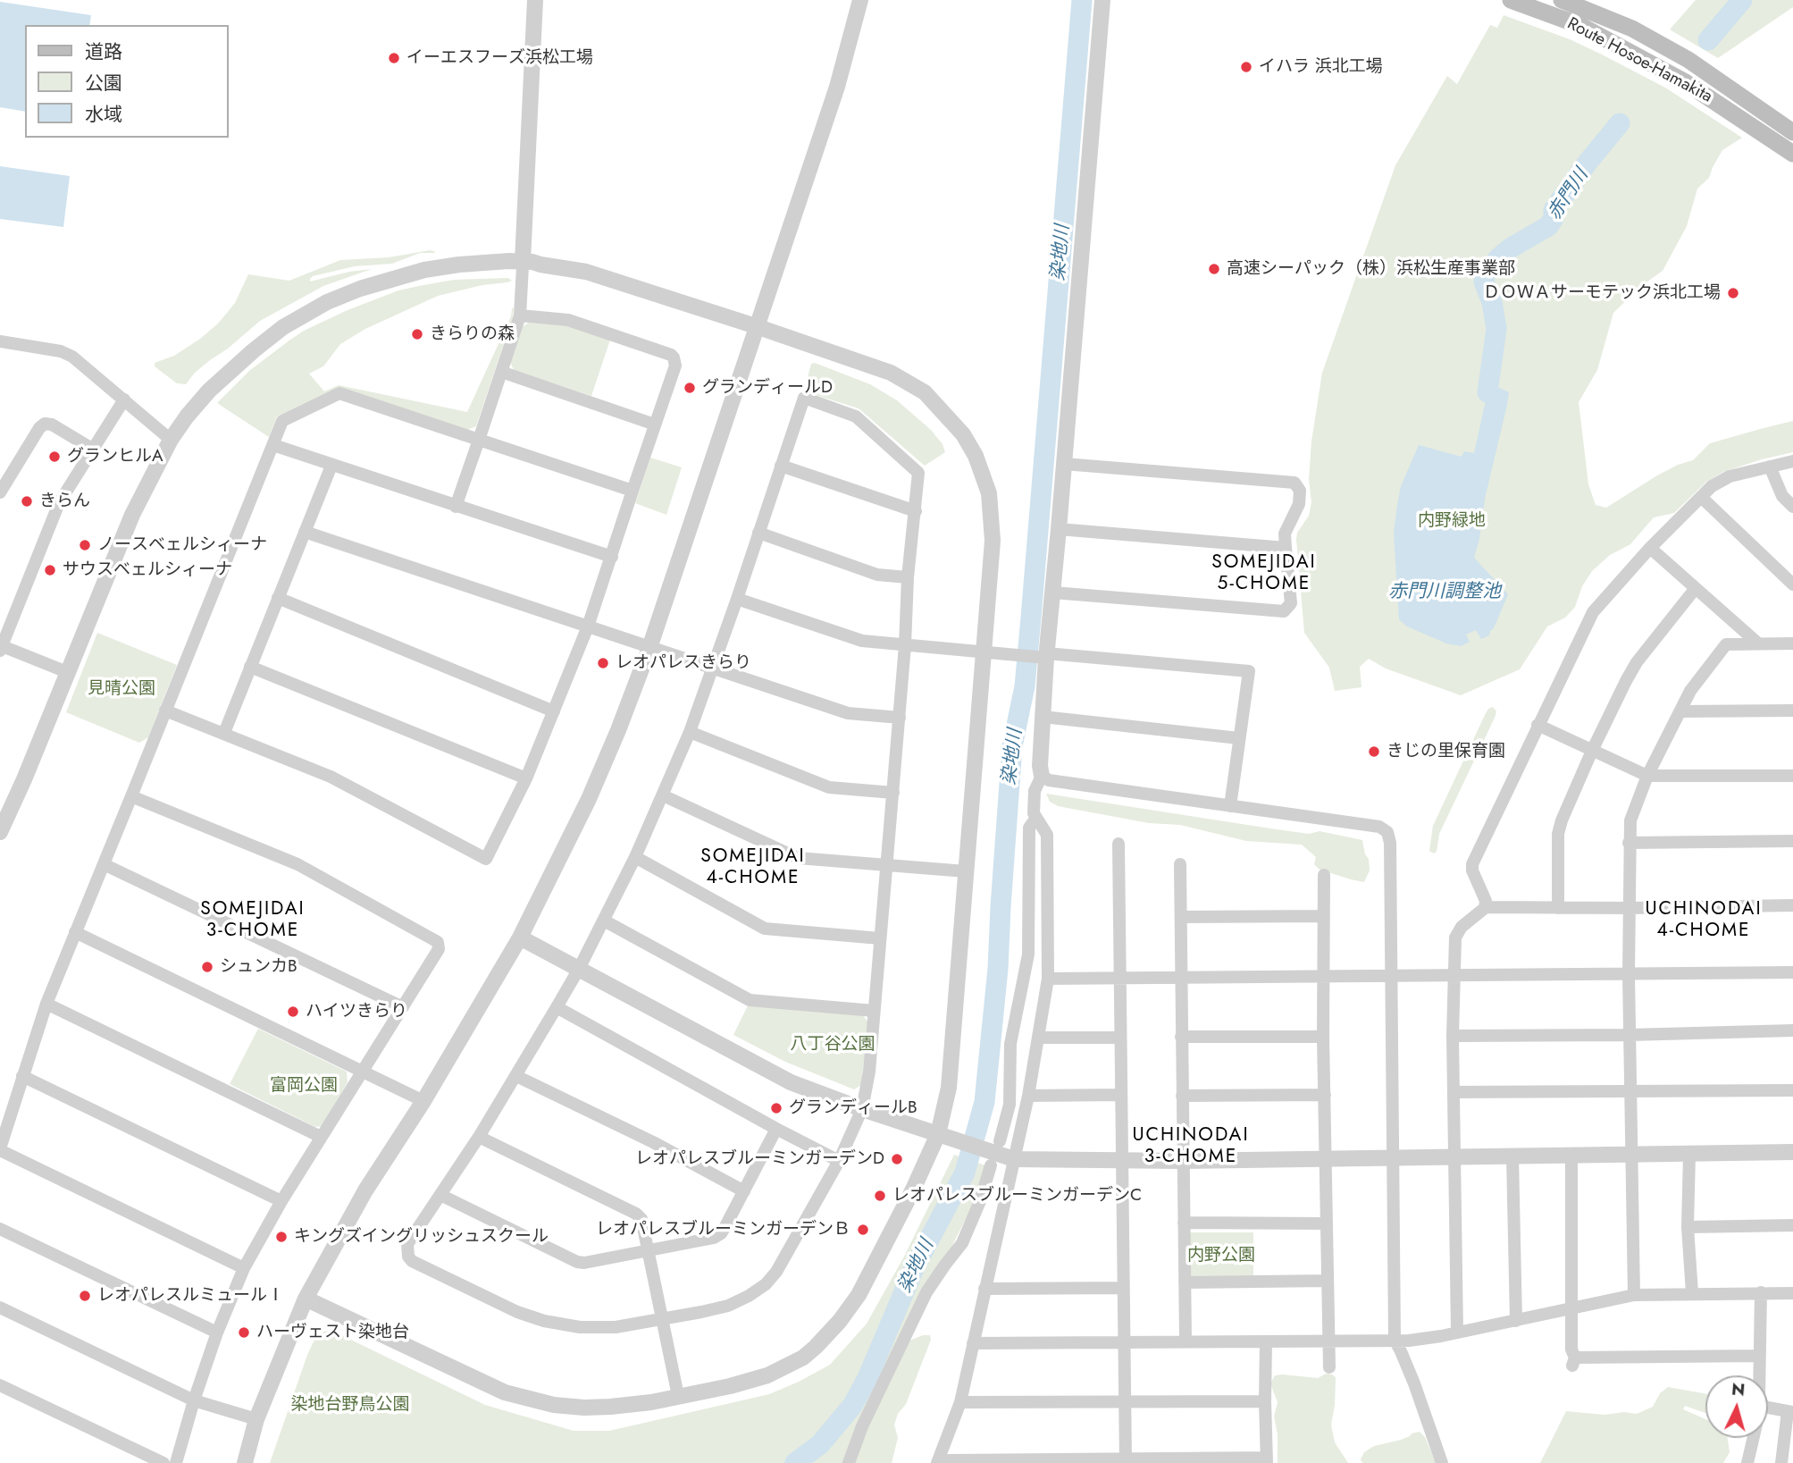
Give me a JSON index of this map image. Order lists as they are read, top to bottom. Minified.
{"streets":{"main road":["Route Hosoe-Hamakita"]},"districts":["SOMEJIDAI 5-CHOME","SOMEJIDAI 4-CHOME","SOMEJIDAI 3-CHOME","UCHINODAI 4-CHOME","UCHINODAI 3-CHOME"],"water":["赤門川","染地川","赤門川調整池"],"parks":["内野緑地","見晴公園","八丁谷公園","富岡公園","内野公園","染地台野鳥公園"],"places":["イーエスフーズ浜松工場","イハラ 浜北工場","高速シーパック（株）浜松生産事業部","ＤＯＷＡサーモテック浜北工場","きらりの森","グランディールD","グランヒルA","きらん","ノースベェルシィーナ","サウスベェルシィーナ","レオパレスきらり","きじの里保育園","シュンカB","ハイツきらり","グランディールB","レオパレスブルーミンガーデンD","レオパレスブルーミンガーデンC","レオパレスブルーミンガーデンＢ","キングズイングリッシュスクール","レオパレスルミュールⅠ","ハーヴェスト染地台"],"legend":["道路","公園","水域"],"north":"top"}
